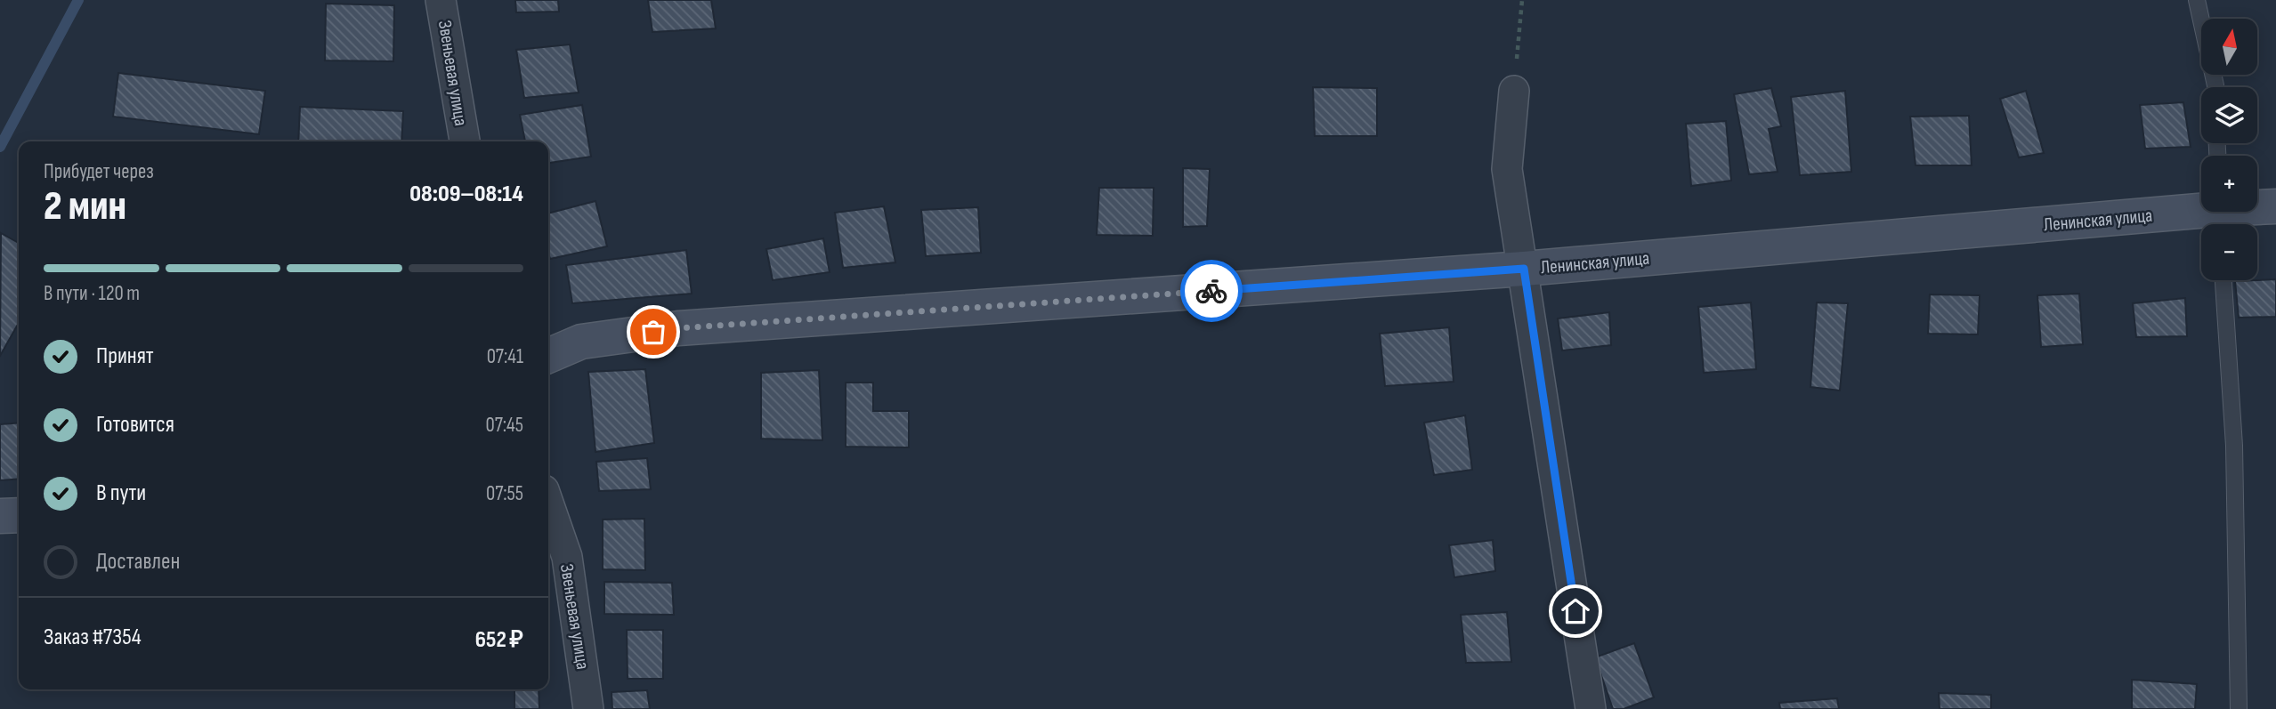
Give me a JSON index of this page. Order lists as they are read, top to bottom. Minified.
{"streets":{"street":["Звеньевая улица","Ленинская улица"]},"north":"top","page":{"map_buttons":["+","−"],"heading":["2 мин","Прибудет через","08:09–08:14"],"panel":["Заказ #7354","652 ₽"],"bar":"В пути · 120 m","list":[["Принят","07:41"],["Готовится","07:45"],["В пути","07:55"],"Доставлен"]}}
